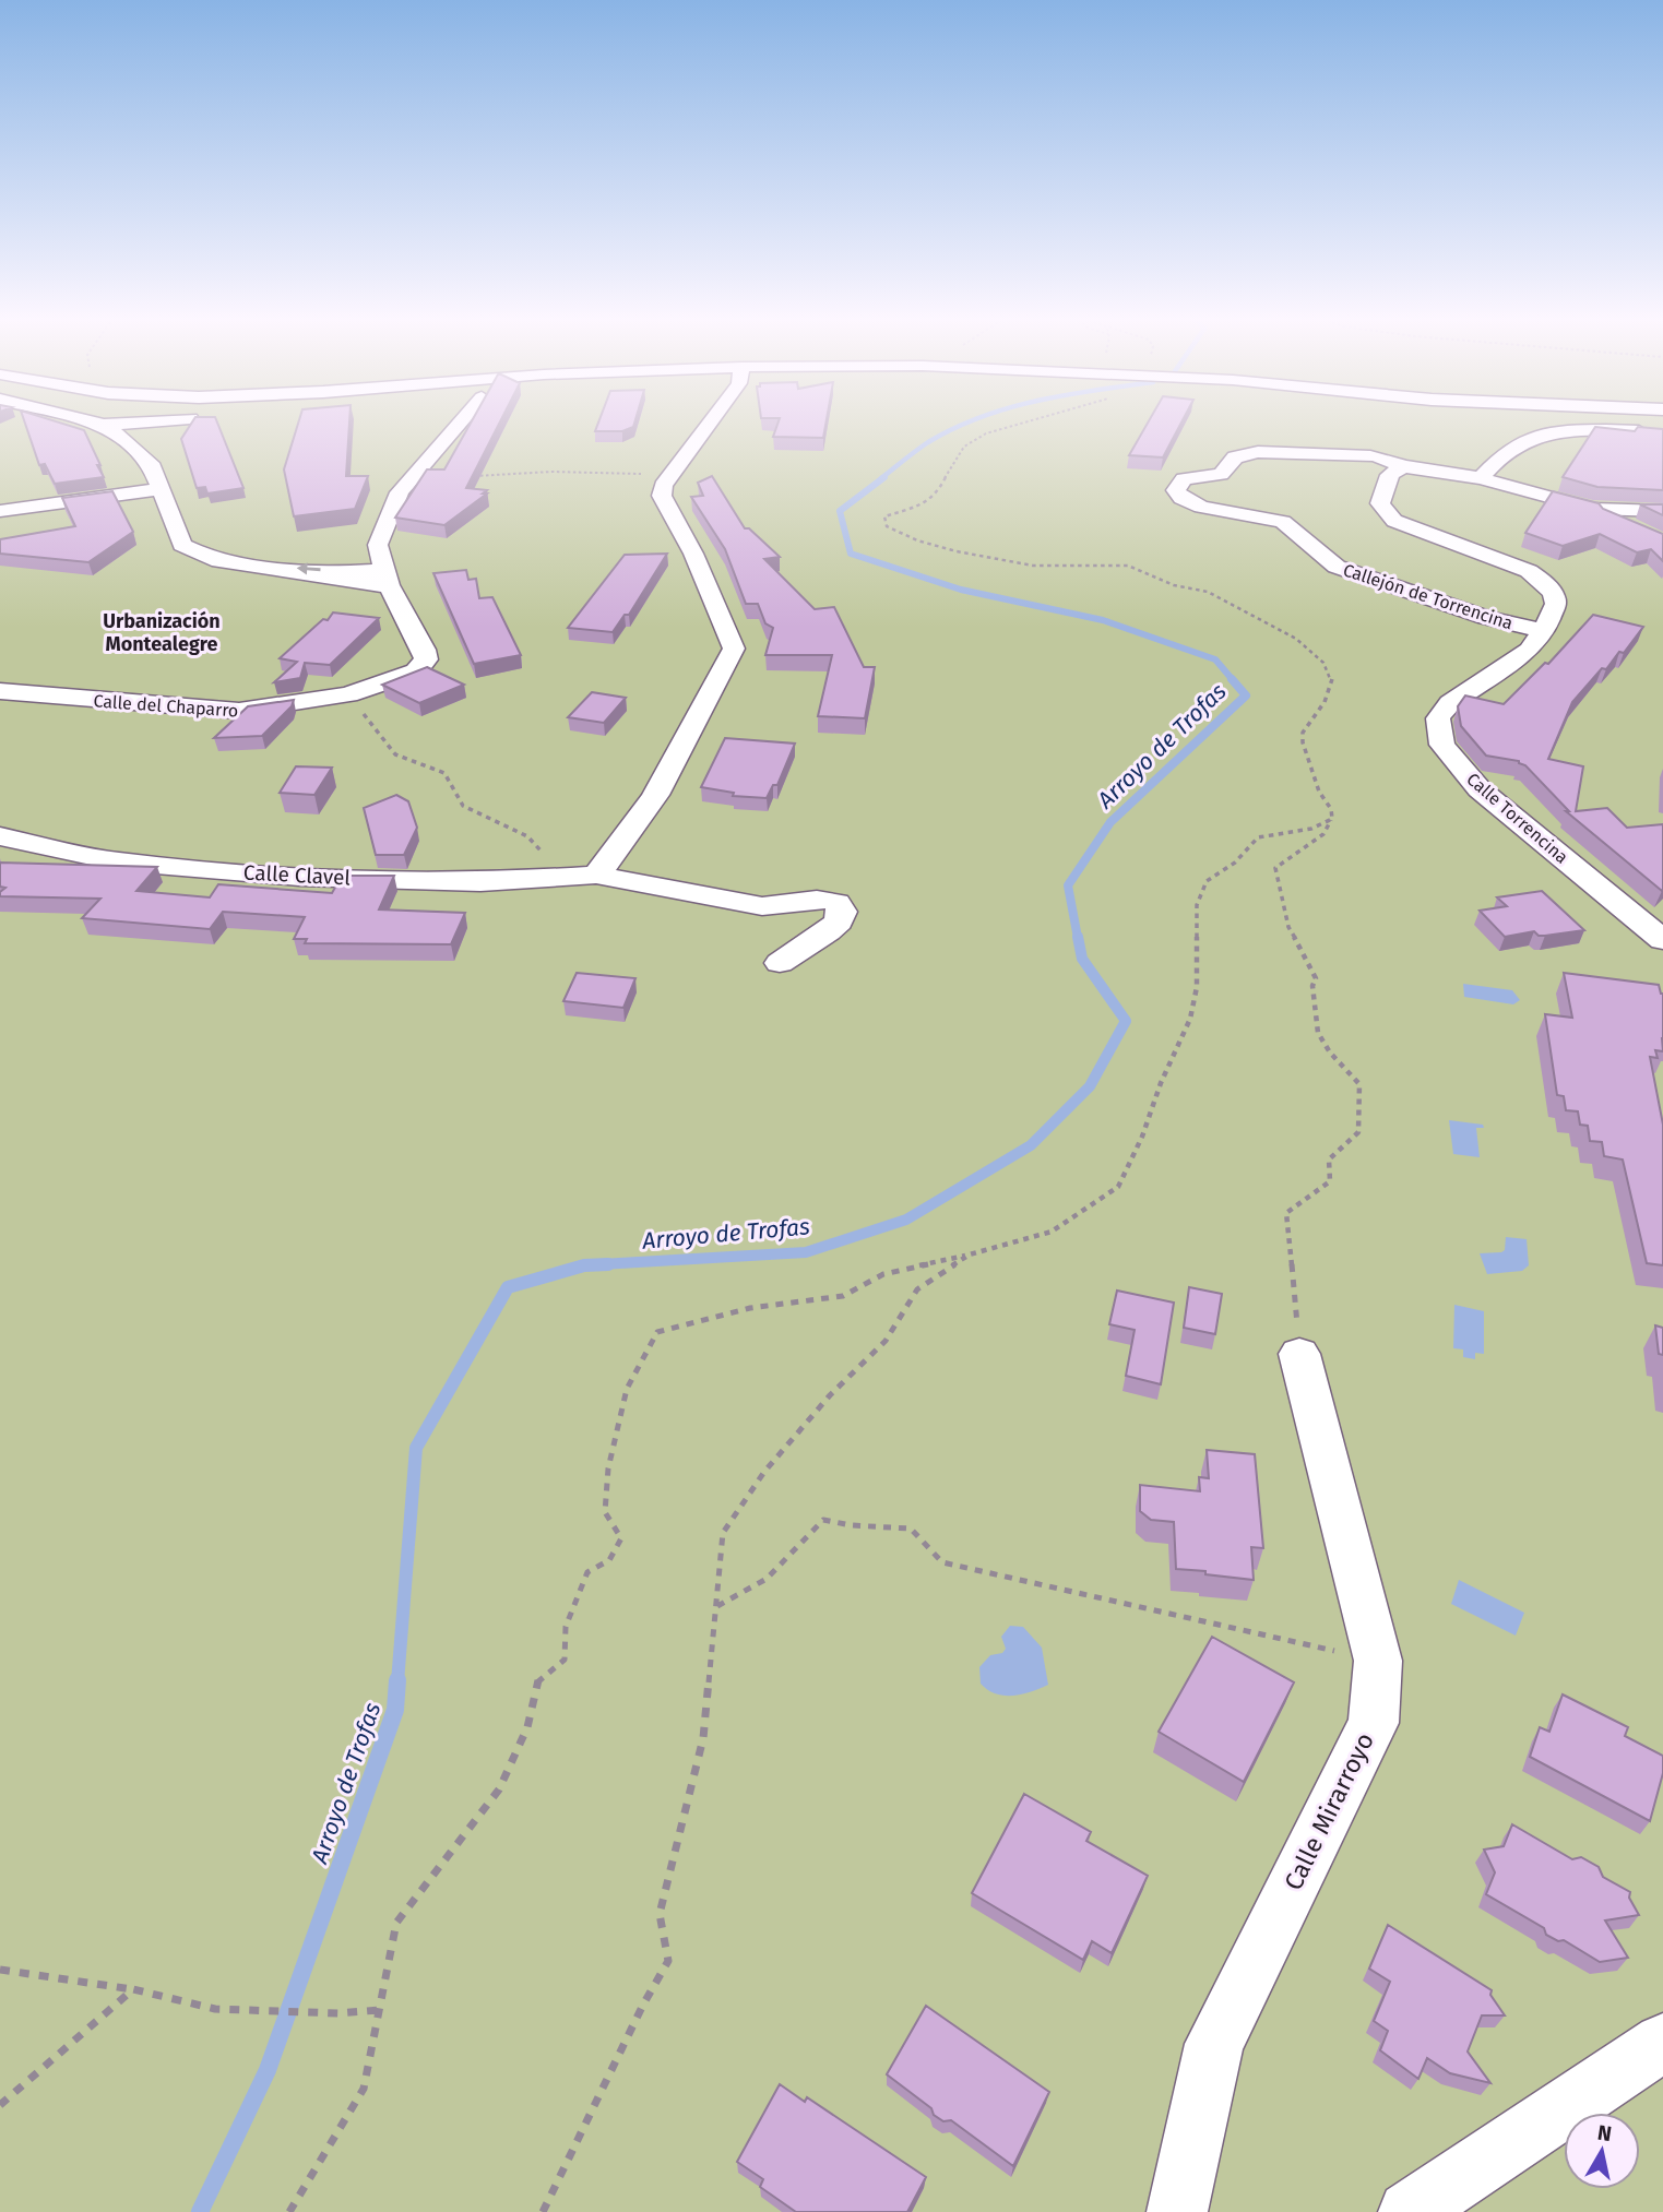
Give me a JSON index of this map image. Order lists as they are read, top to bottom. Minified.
{"streets":{"street":["Callejón de Torrencina","Calle del Chaparro","Calle Torrencina","Calle Clavel","Calle Mirarroyo"]},"crossings":[["Callejón de Torrencina","Calle Torrencina"]],"districts":["Urbanización Montealegre"],"water":["Arroyo de Trofas"],"north":"top"}
